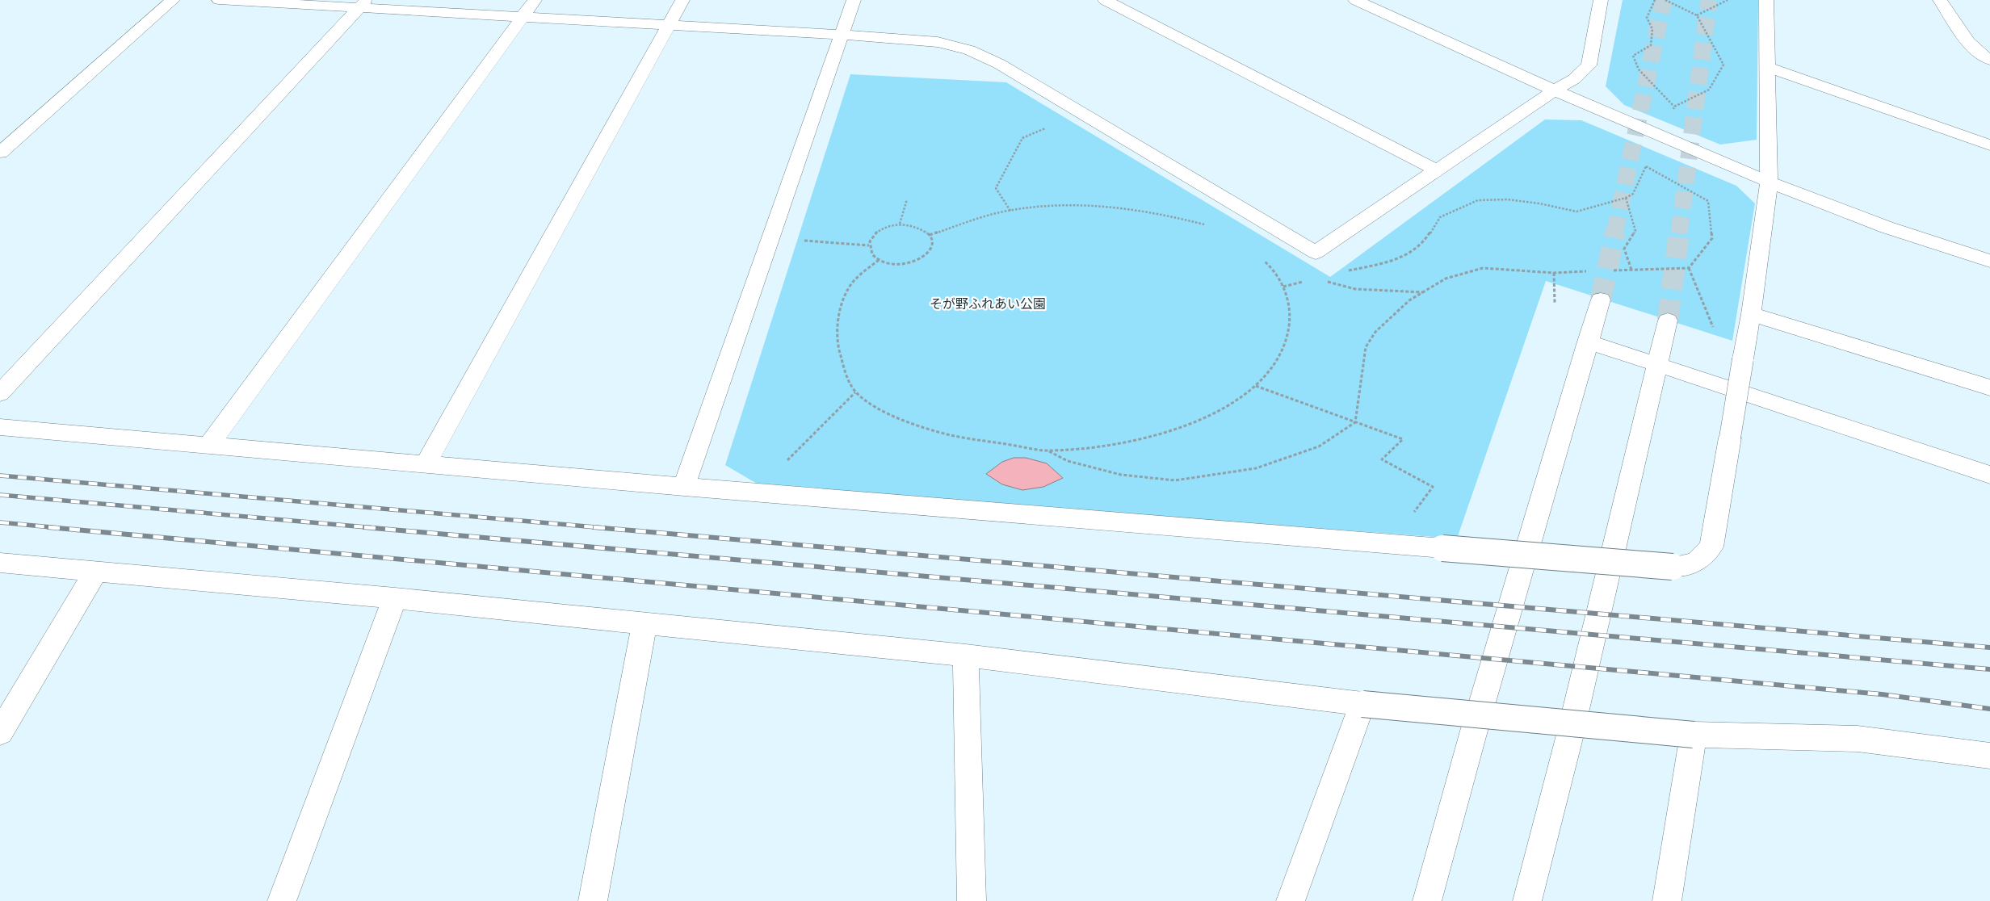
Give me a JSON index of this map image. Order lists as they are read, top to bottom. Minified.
{"parks":["そが野ふれあい公園"]}
